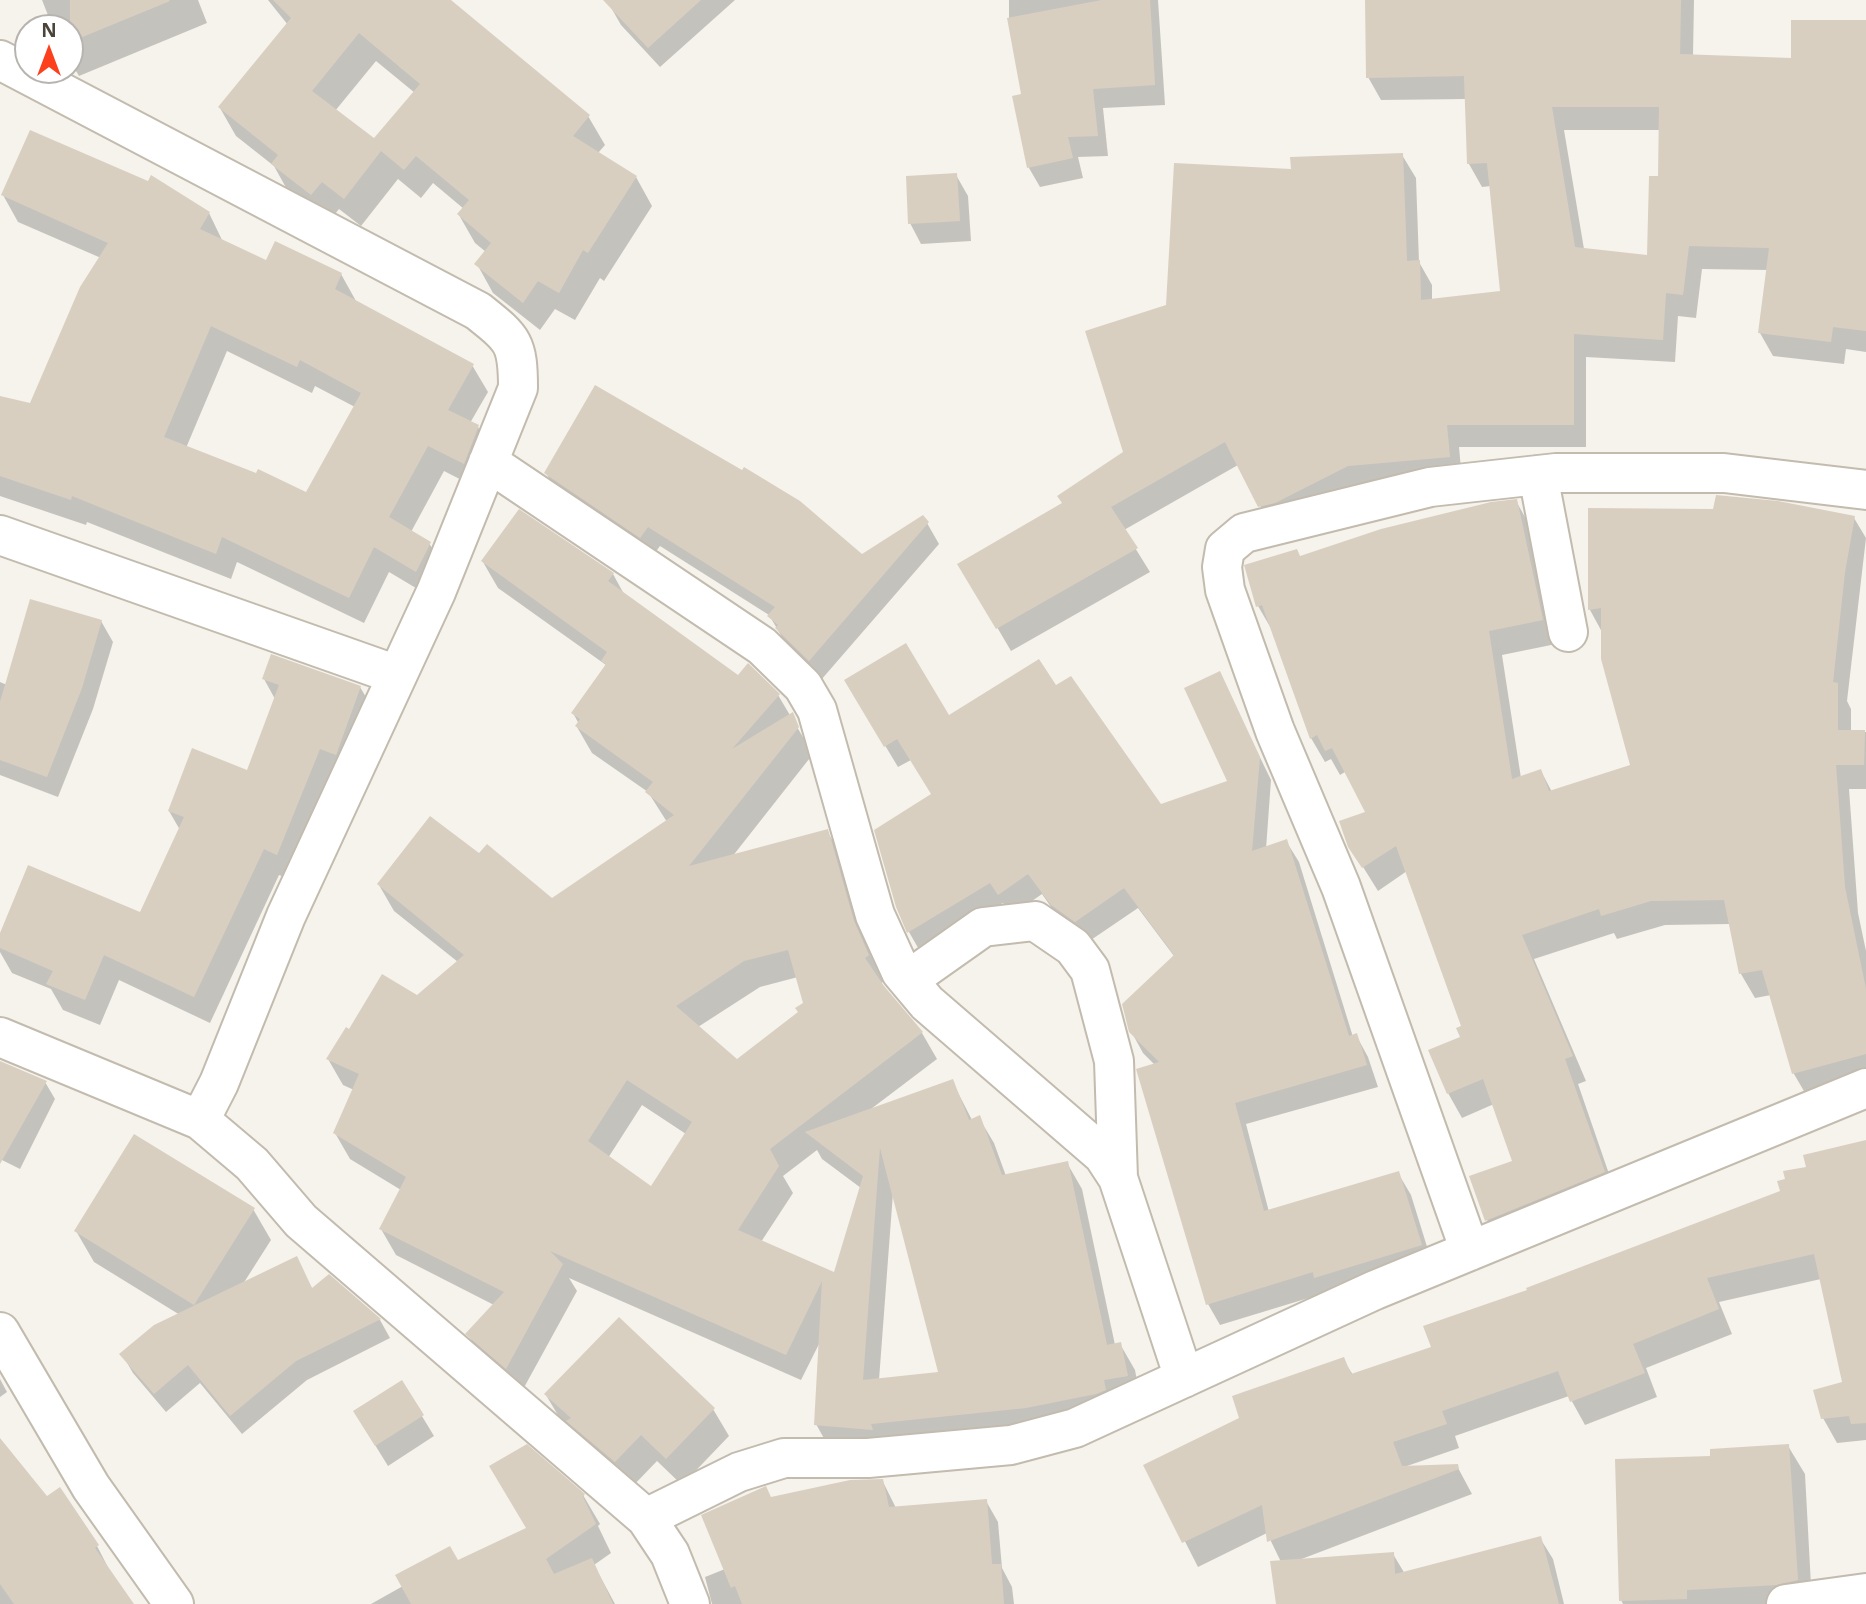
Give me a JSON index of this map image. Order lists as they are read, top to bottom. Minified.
{"north":"top"}
